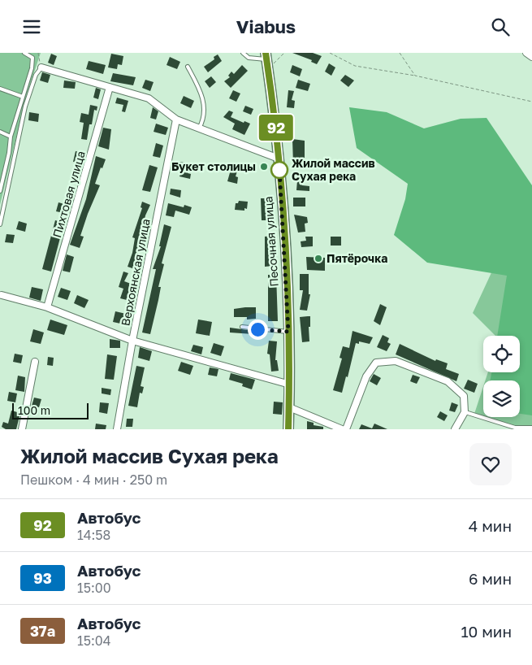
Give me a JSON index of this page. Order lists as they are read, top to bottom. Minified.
{"streets":{"main road":["Песочная улица"],"street":["Пихтовая улица","Верхоянская улица"]},"places":["Букет столицы","Жилой массив Сухая река","Пятёрочка"],"lines":["bus line 92"],"scale_bar":"100 m","page":{"header":"Viabus","on_map":"92","scale":"100 m","heading":["Жилой массив Сухая река","Пешком · 4 мин · 250 m"],"list":[{"mark":"92","name":"Автобус","note":"14:58","value":"4 мин"},{"mark":"93","name":"Автобус","note":"15:00","value":"6 мин"},{"mark":"37а","name":"Автобус","note":"15:04","value":"10 мин"}]}}
